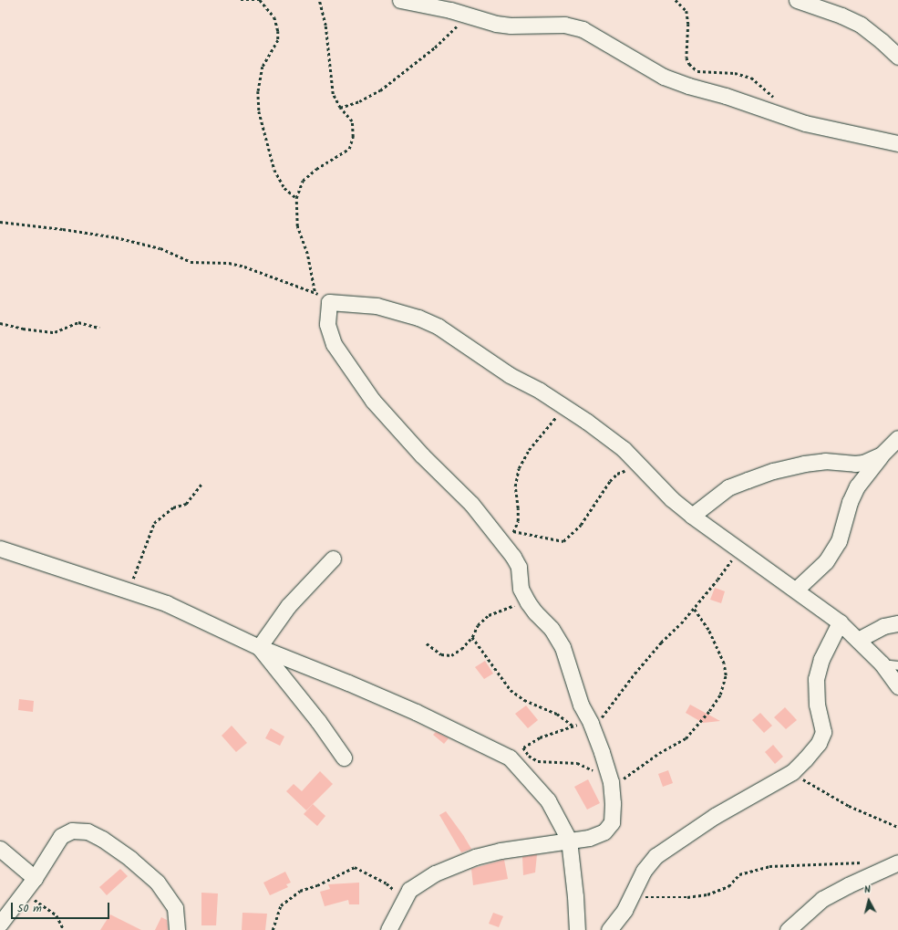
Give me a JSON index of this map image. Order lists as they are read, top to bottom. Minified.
{"scale_bar":"50 m","north":"top"}
